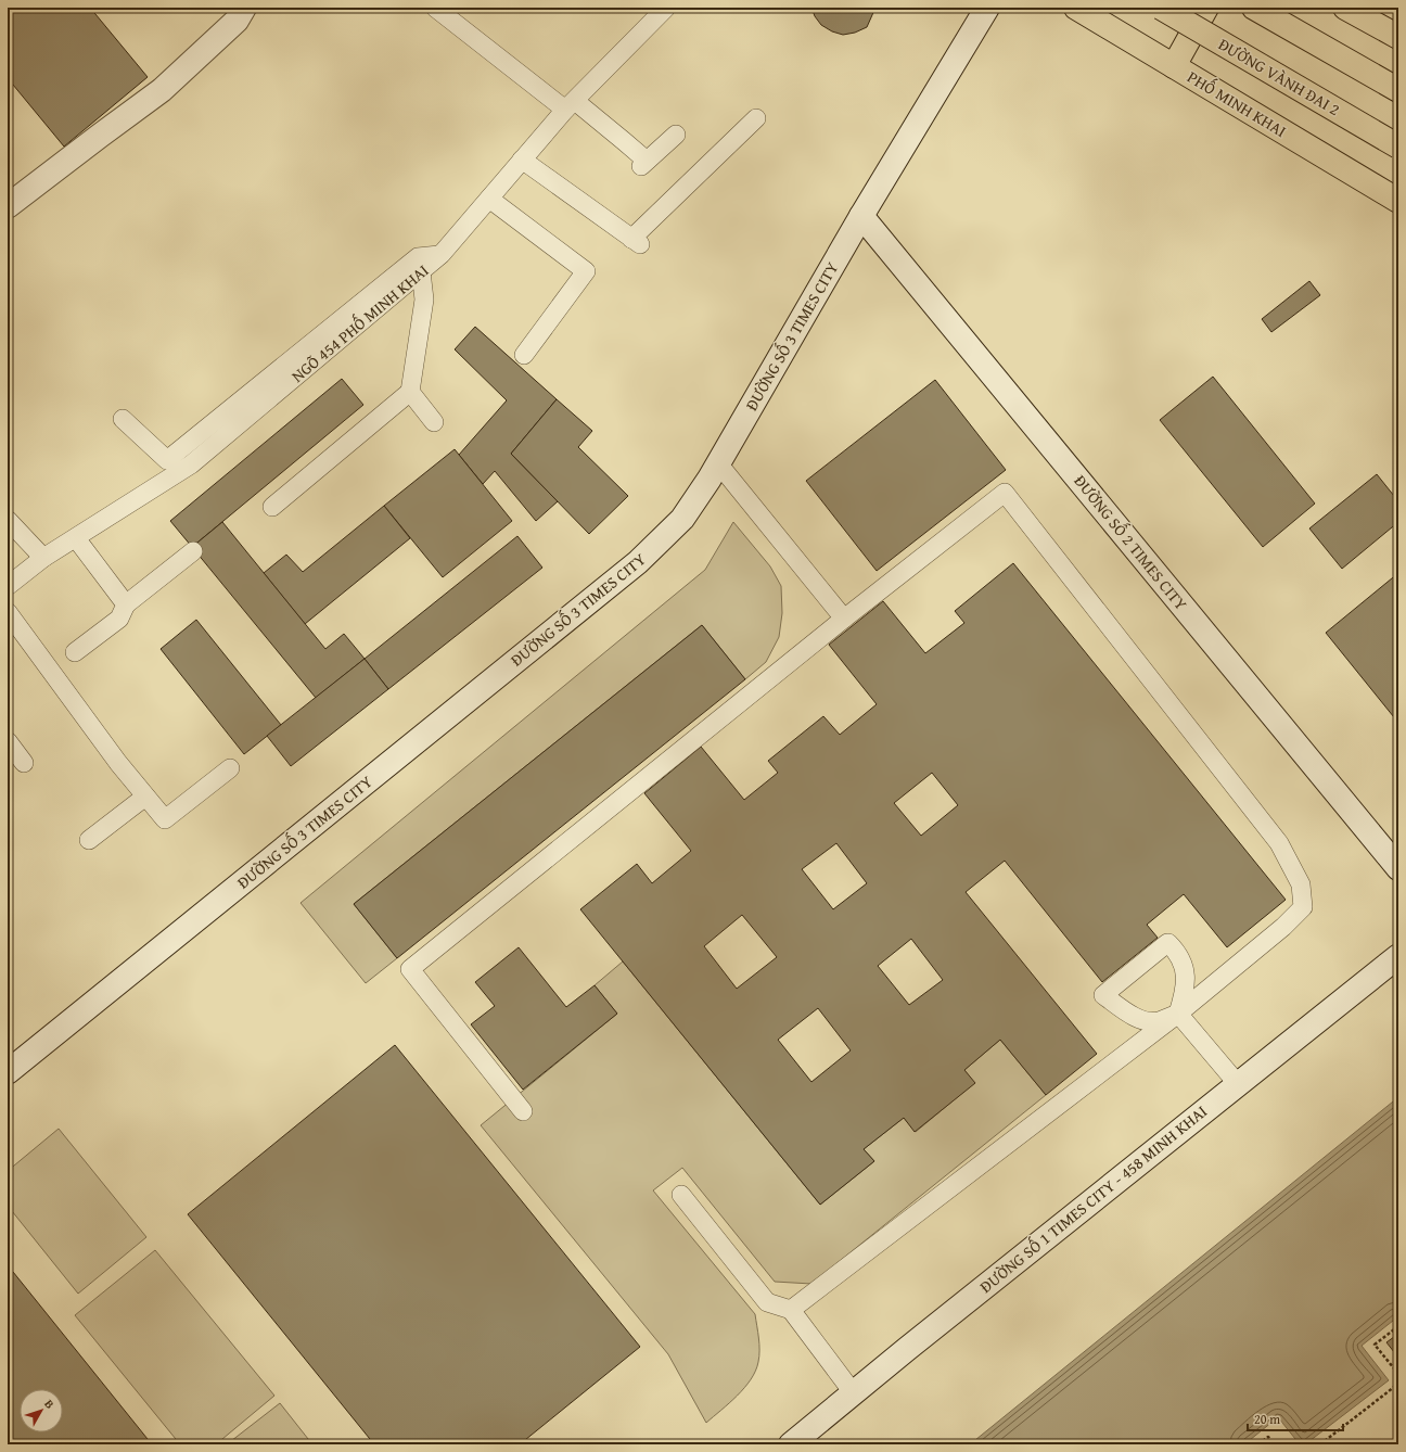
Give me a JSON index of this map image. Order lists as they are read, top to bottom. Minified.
{"streets":{"main road":["ĐƯỜNG VÀNH ĐAI 2","PHỐ MINH KHAI"],"street":["ĐƯỜNG SỐ 3 TIMES CITY","ĐƯỜNG SỐ 2 TIMES CITY","ĐƯỜNG SỐ 1 TIMES CITY - 458 MINH KHAI"],"lane":["NGÕ 454 PHỐ MINH KHAI"]},"crossings":[["ĐƯỜNG SỐ 3 TIMES CITY","ĐƯỜNG SỐ 2 TIMES CITY"]],"scale_bar":"20 m","north":"top right"}
